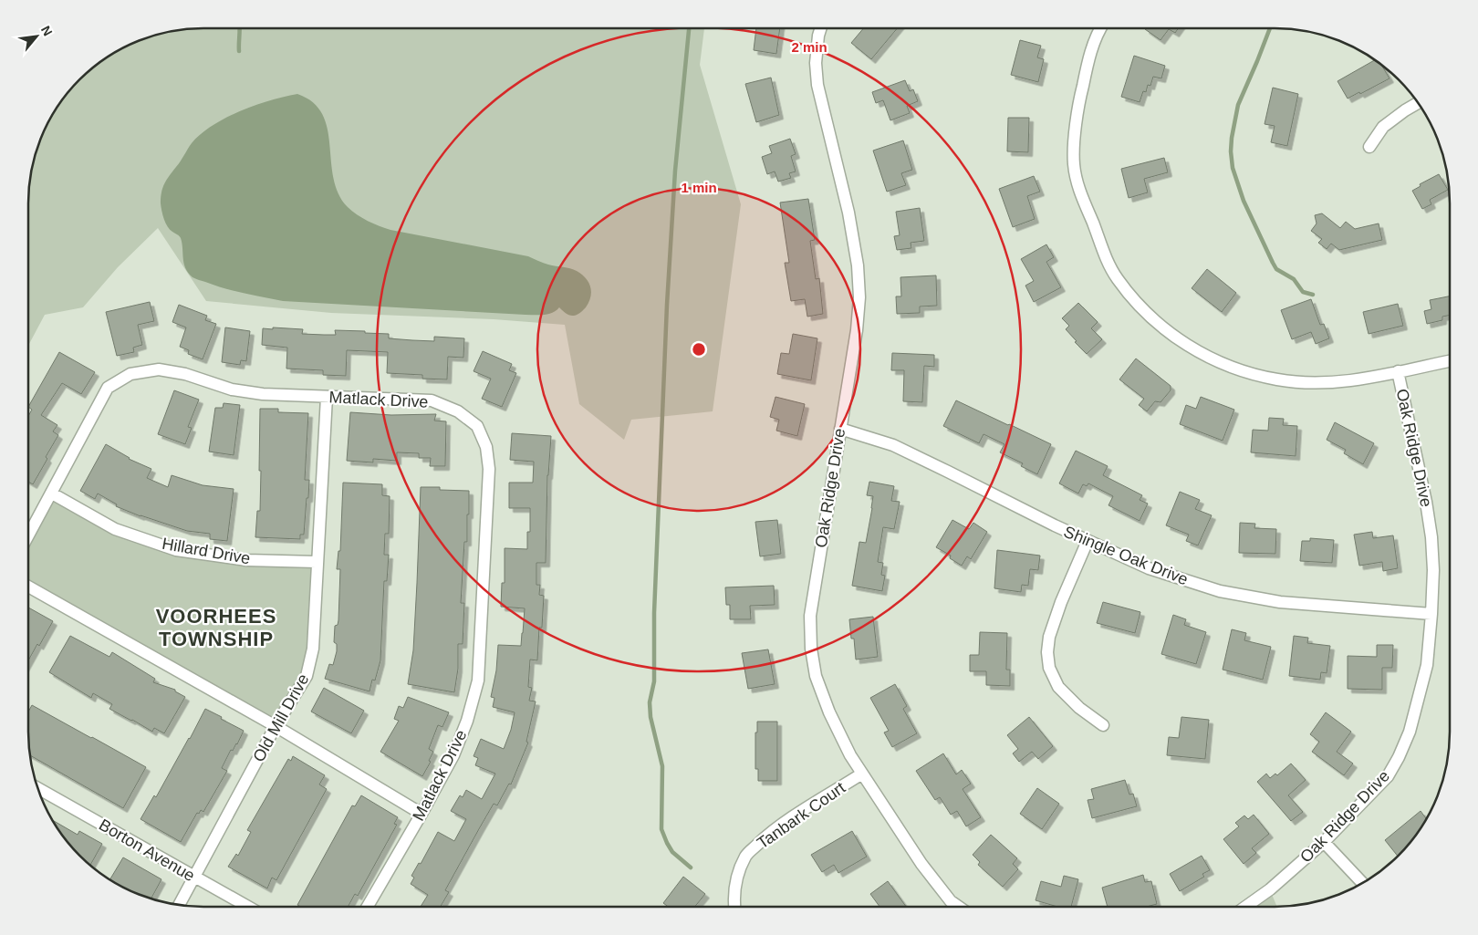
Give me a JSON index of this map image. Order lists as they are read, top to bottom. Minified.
{"streets":{"street":["Matlack Drive","Oak Ridge Drive","Hillard Drive","Shingle Oak Drive","Old Mill Drive","Tanbark Court","Borton Avenue"]},"crossings":[["Matlack Drive","Hillard Drive"],["Matlack Drive","Old Mill Drive"],["Oak Ridge Drive","Shingle Oak Drive"],["Oak Ridge Drive","Tanbark Court"],["Hillard Drive","Old Mill Drive"],["Old Mill Drive","Borton Avenue"]],"districts":["VOORHEES TOWNSHIP"],"north":"top right","rings":["2 min","1 min"]}
